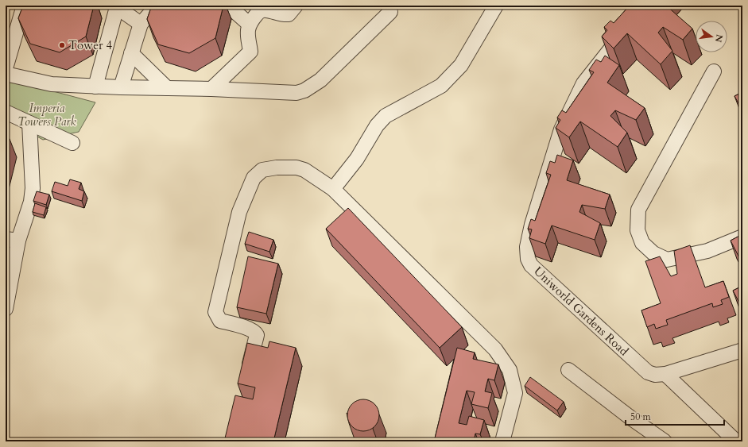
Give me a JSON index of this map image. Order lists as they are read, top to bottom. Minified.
{"streets":{"street":["Uniworld Gardens Road"]},"parks":["Imperia Towers Park"],"places":["Tower 4"],"scale_bar":"50 m","north":"right"}
